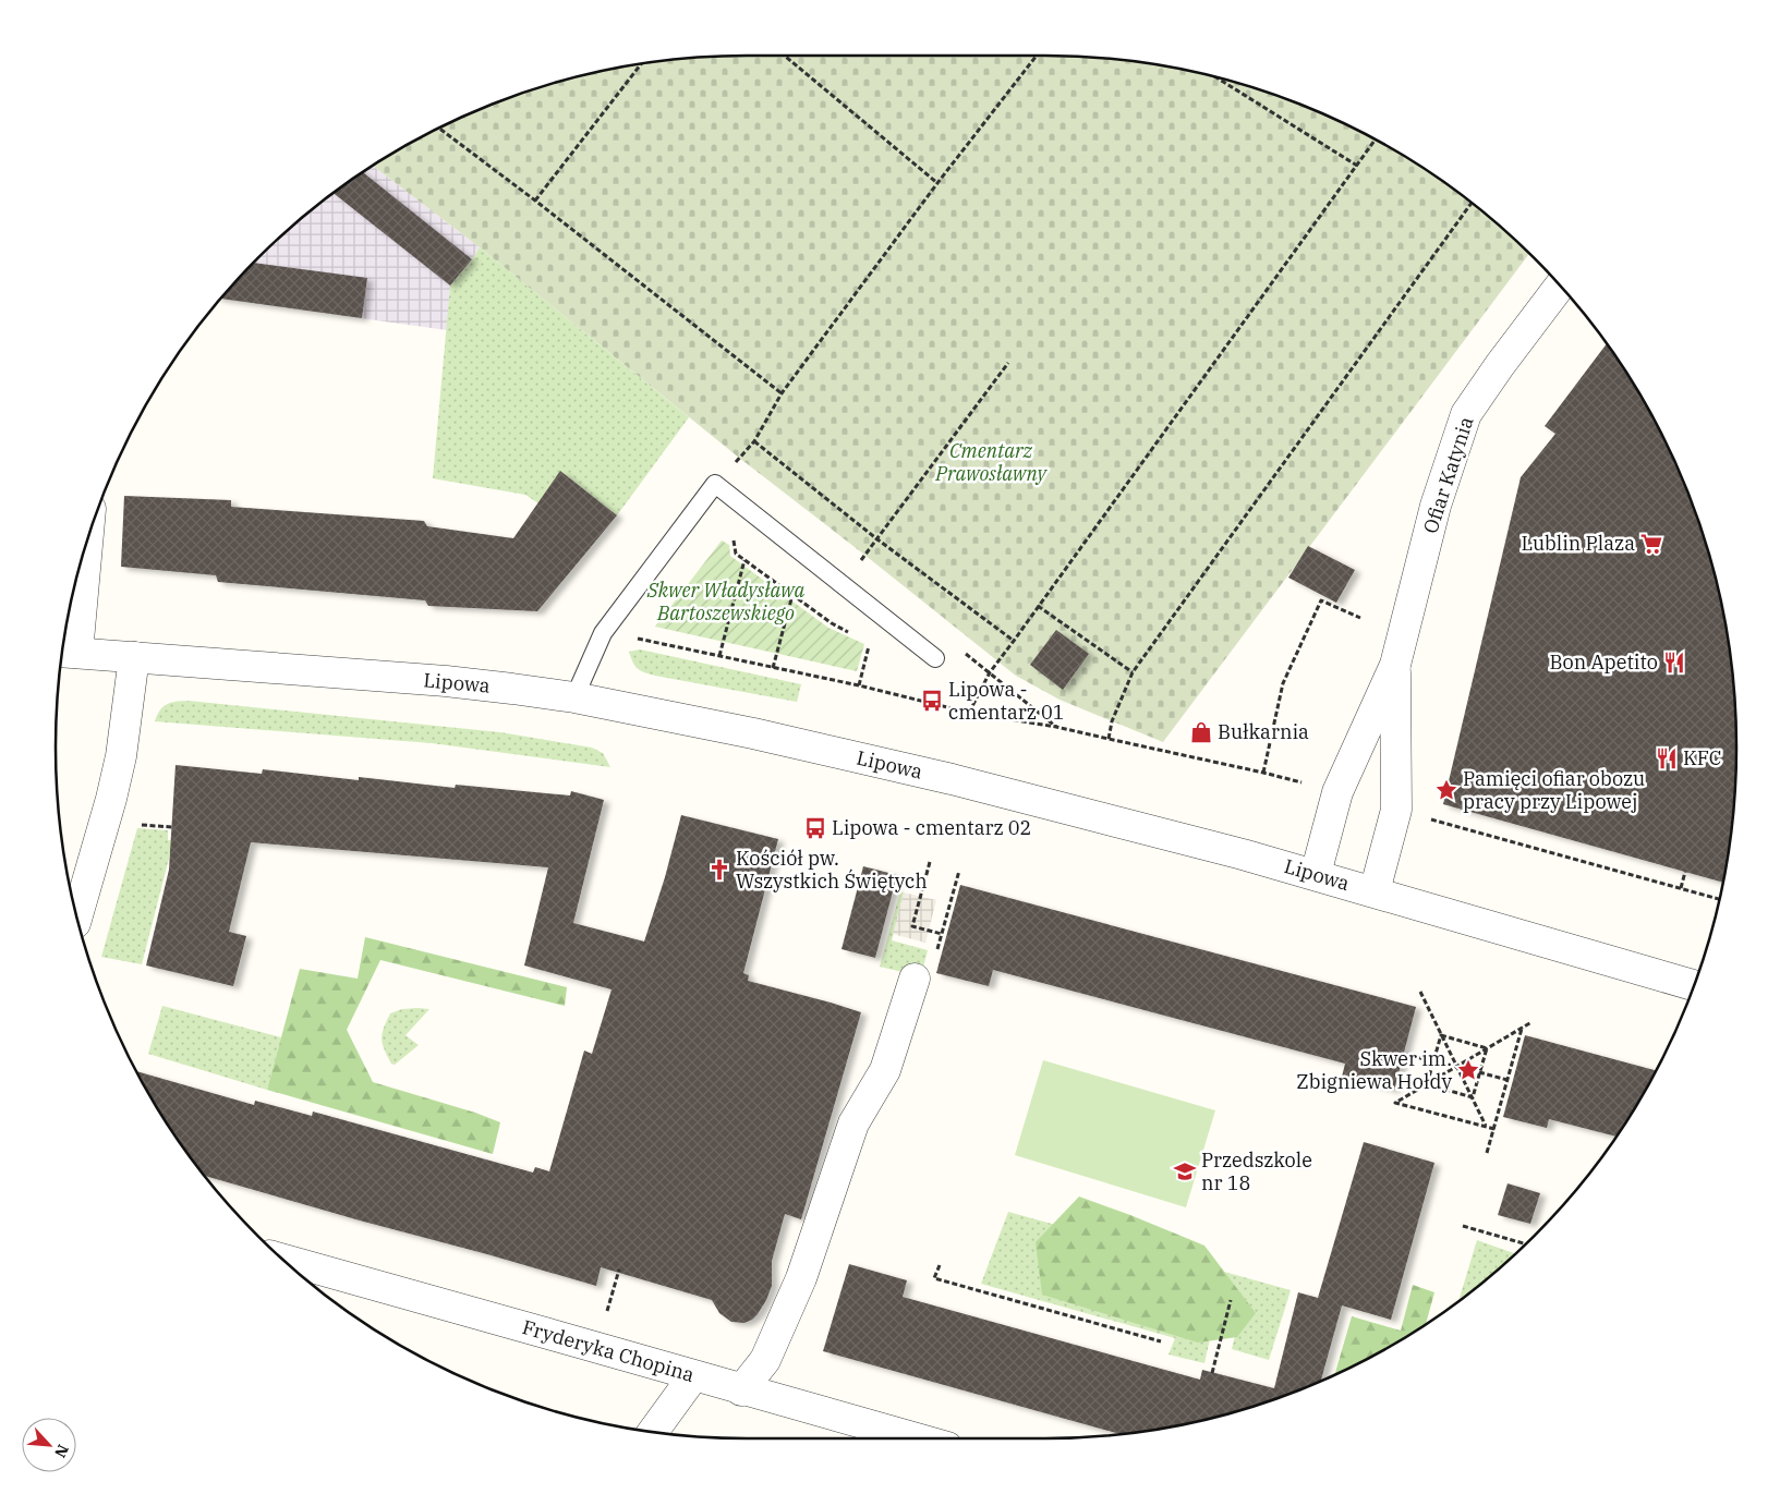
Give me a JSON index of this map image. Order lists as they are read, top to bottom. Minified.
{"streets":{"street":["Ofiar Katynia","Lipowa","Fryderyka Chopina"]},"crossings":[["Ofiar Katynia","Lipowa"]],"parks":["Cmentarz Prawosławny","Skwer Władysława Bartoszewskiego"],"places":{"supermarket":["Lublin Plaza"],"restaurant":["Bon Apetito","KFC"],"bus stop":["Lipowa - cmentarz 01","Lipowa - cmentarz 02"],"shop":["Bułkarnia"],"place":["Pamięci ofiar obozu pracy przy Lipowej","Skwer im. Zbigniewa Hołdy"],"church":["Kościół pw. Wszystkich Świętych"],"school or university":["Przedszkole nr 18"]},"north":"bottom right"}
